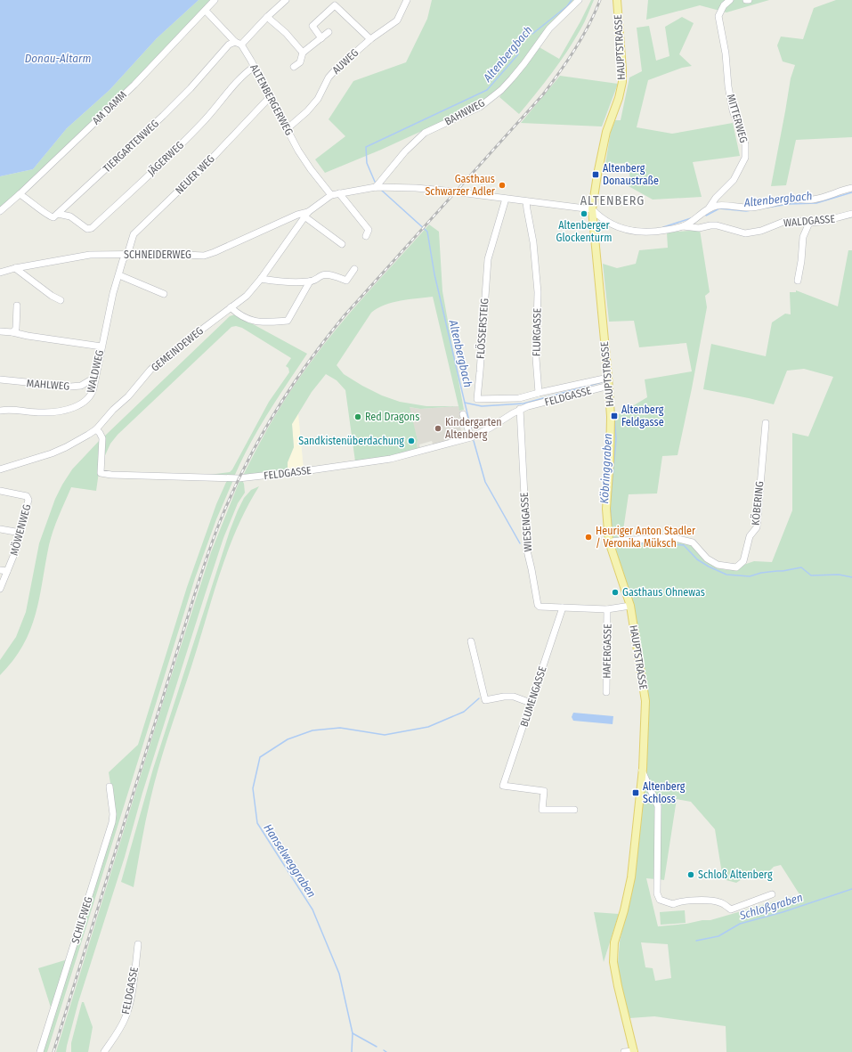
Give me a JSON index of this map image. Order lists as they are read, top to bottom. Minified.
{"streets":{"main road":["HAUPTSTRASSE"],"street":["AUWEG","ALTENBERGERWEG","AM DAMM","BAHNWEG","MITTERWEG","TIERGARTENWEG","JÄGERWEG","NEUER WEG","WALDGASSE","SCHNEIDERWEG","FLÖSSERSTEIG","FLURGASSE","GEMEINDEWEG","WALDWEG","MAHLWEG","FELDGASSE","KÖBERING","WIESENGASSE","MÖWENWEG","HAFERGASSE","BLUMENGASSE","SCHILFWEG"]},"crossings":[["HAUPTSTRASSE","FELDGASSE"],["HAUPTSTRASSE","KÖBERING"],["HAUPTSTRASSE","WIESENGASSE"],["AUWEG","ALTENBERGERWEG"],["ALTENBERGERWEG","AM DAMM"],["ALTENBERGERWEG","TIERGARTENWEG"],["ALTENBERGERWEG","JÄGERWEG"],["ALTENBERGERWEG","NEUER WEG"],["ALTENBERGERWEG","GEMEINDEWEG"],["TIERGARTENWEG","JÄGERWEG"],["NEUER WEG","SCHNEIDERWEG"],["NEUER WEG","WALDWEG"],["SCHNEIDERWEG","GEMEINDEWEG"],["SCHNEIDERWEG","WALDWEG"],["FLÖSSERSTEIG","FLURGASSE"],["GEMEINDEWEG","FELDGASSE"],["WALDWEG","MAHLWEG"],["FELDGASSE","WIESENGASSE"],["WIESENGASSE","HAFERGASSE"],["WIESENGASSE","BLUMENGASSE"]],"districts":["ALTENBERG"],"water":["Altenbergbach","Donau-Altarm","Köbringgraben","Hanselweggraben","Schloßgraben"],"places":{"transit":["Altenberg Donaustraße","Altenberg Feldgasse","Altenberg Schloss"],"other":["Gasthaus Schwarzer Adler","Altenberger Glockenturm","Red Dragons","Kindergarten Altenberg","Sandkistenüberdachung","Heuriger Anton Stadler / Veronika Müksch","Gasthaus Ohnewas","Schloß Altenberg"]}}
